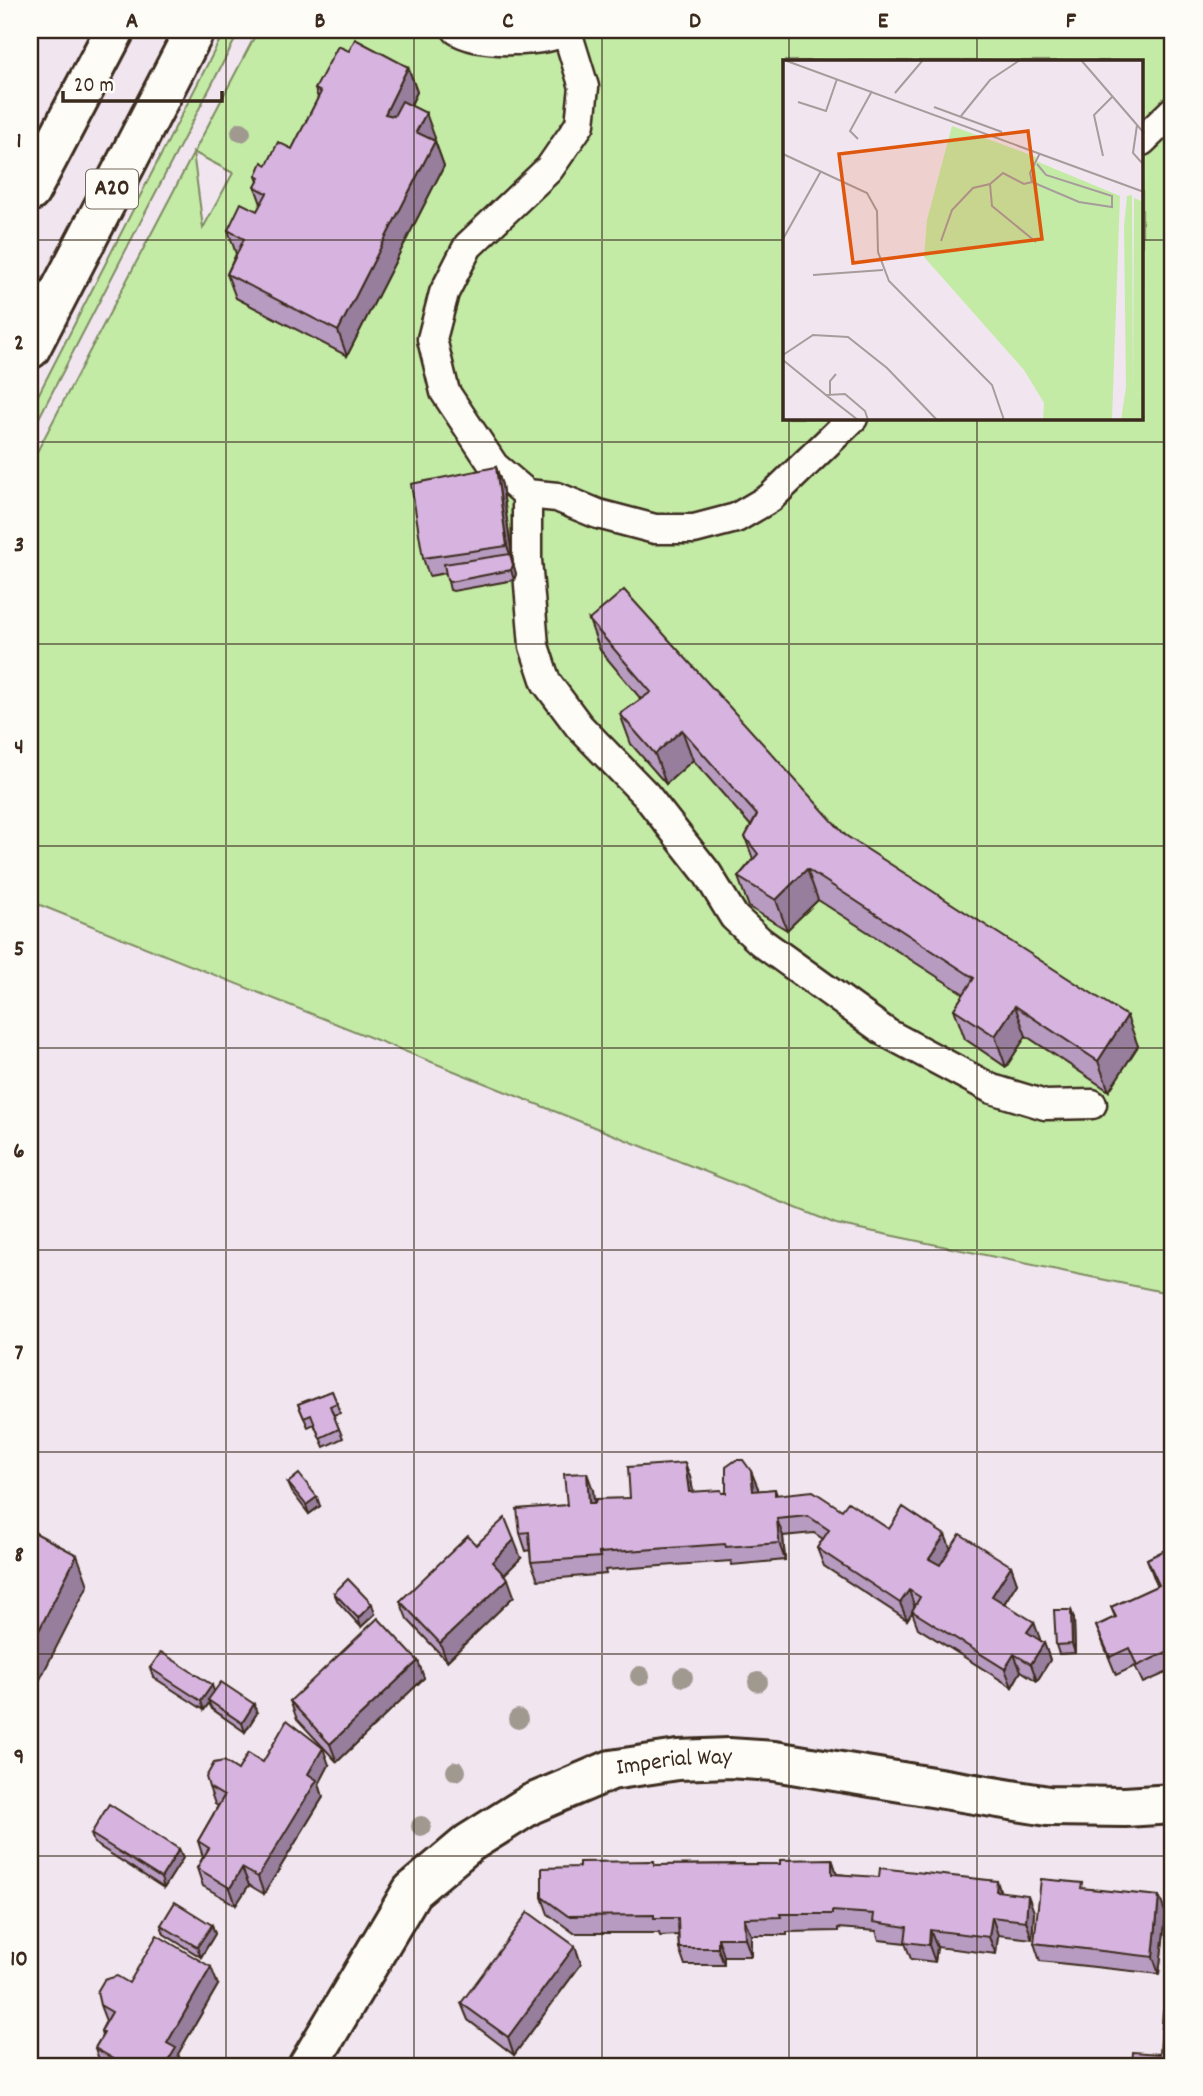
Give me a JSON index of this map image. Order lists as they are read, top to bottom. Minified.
{"streets":{"main road":["A20","Imperial Way"]},"scale_bar":"20 m","grid":{"columns":["A","B","C","D","E","F"],"rows":["1","2","3","4","5","6","7","8","9","10"]}}
